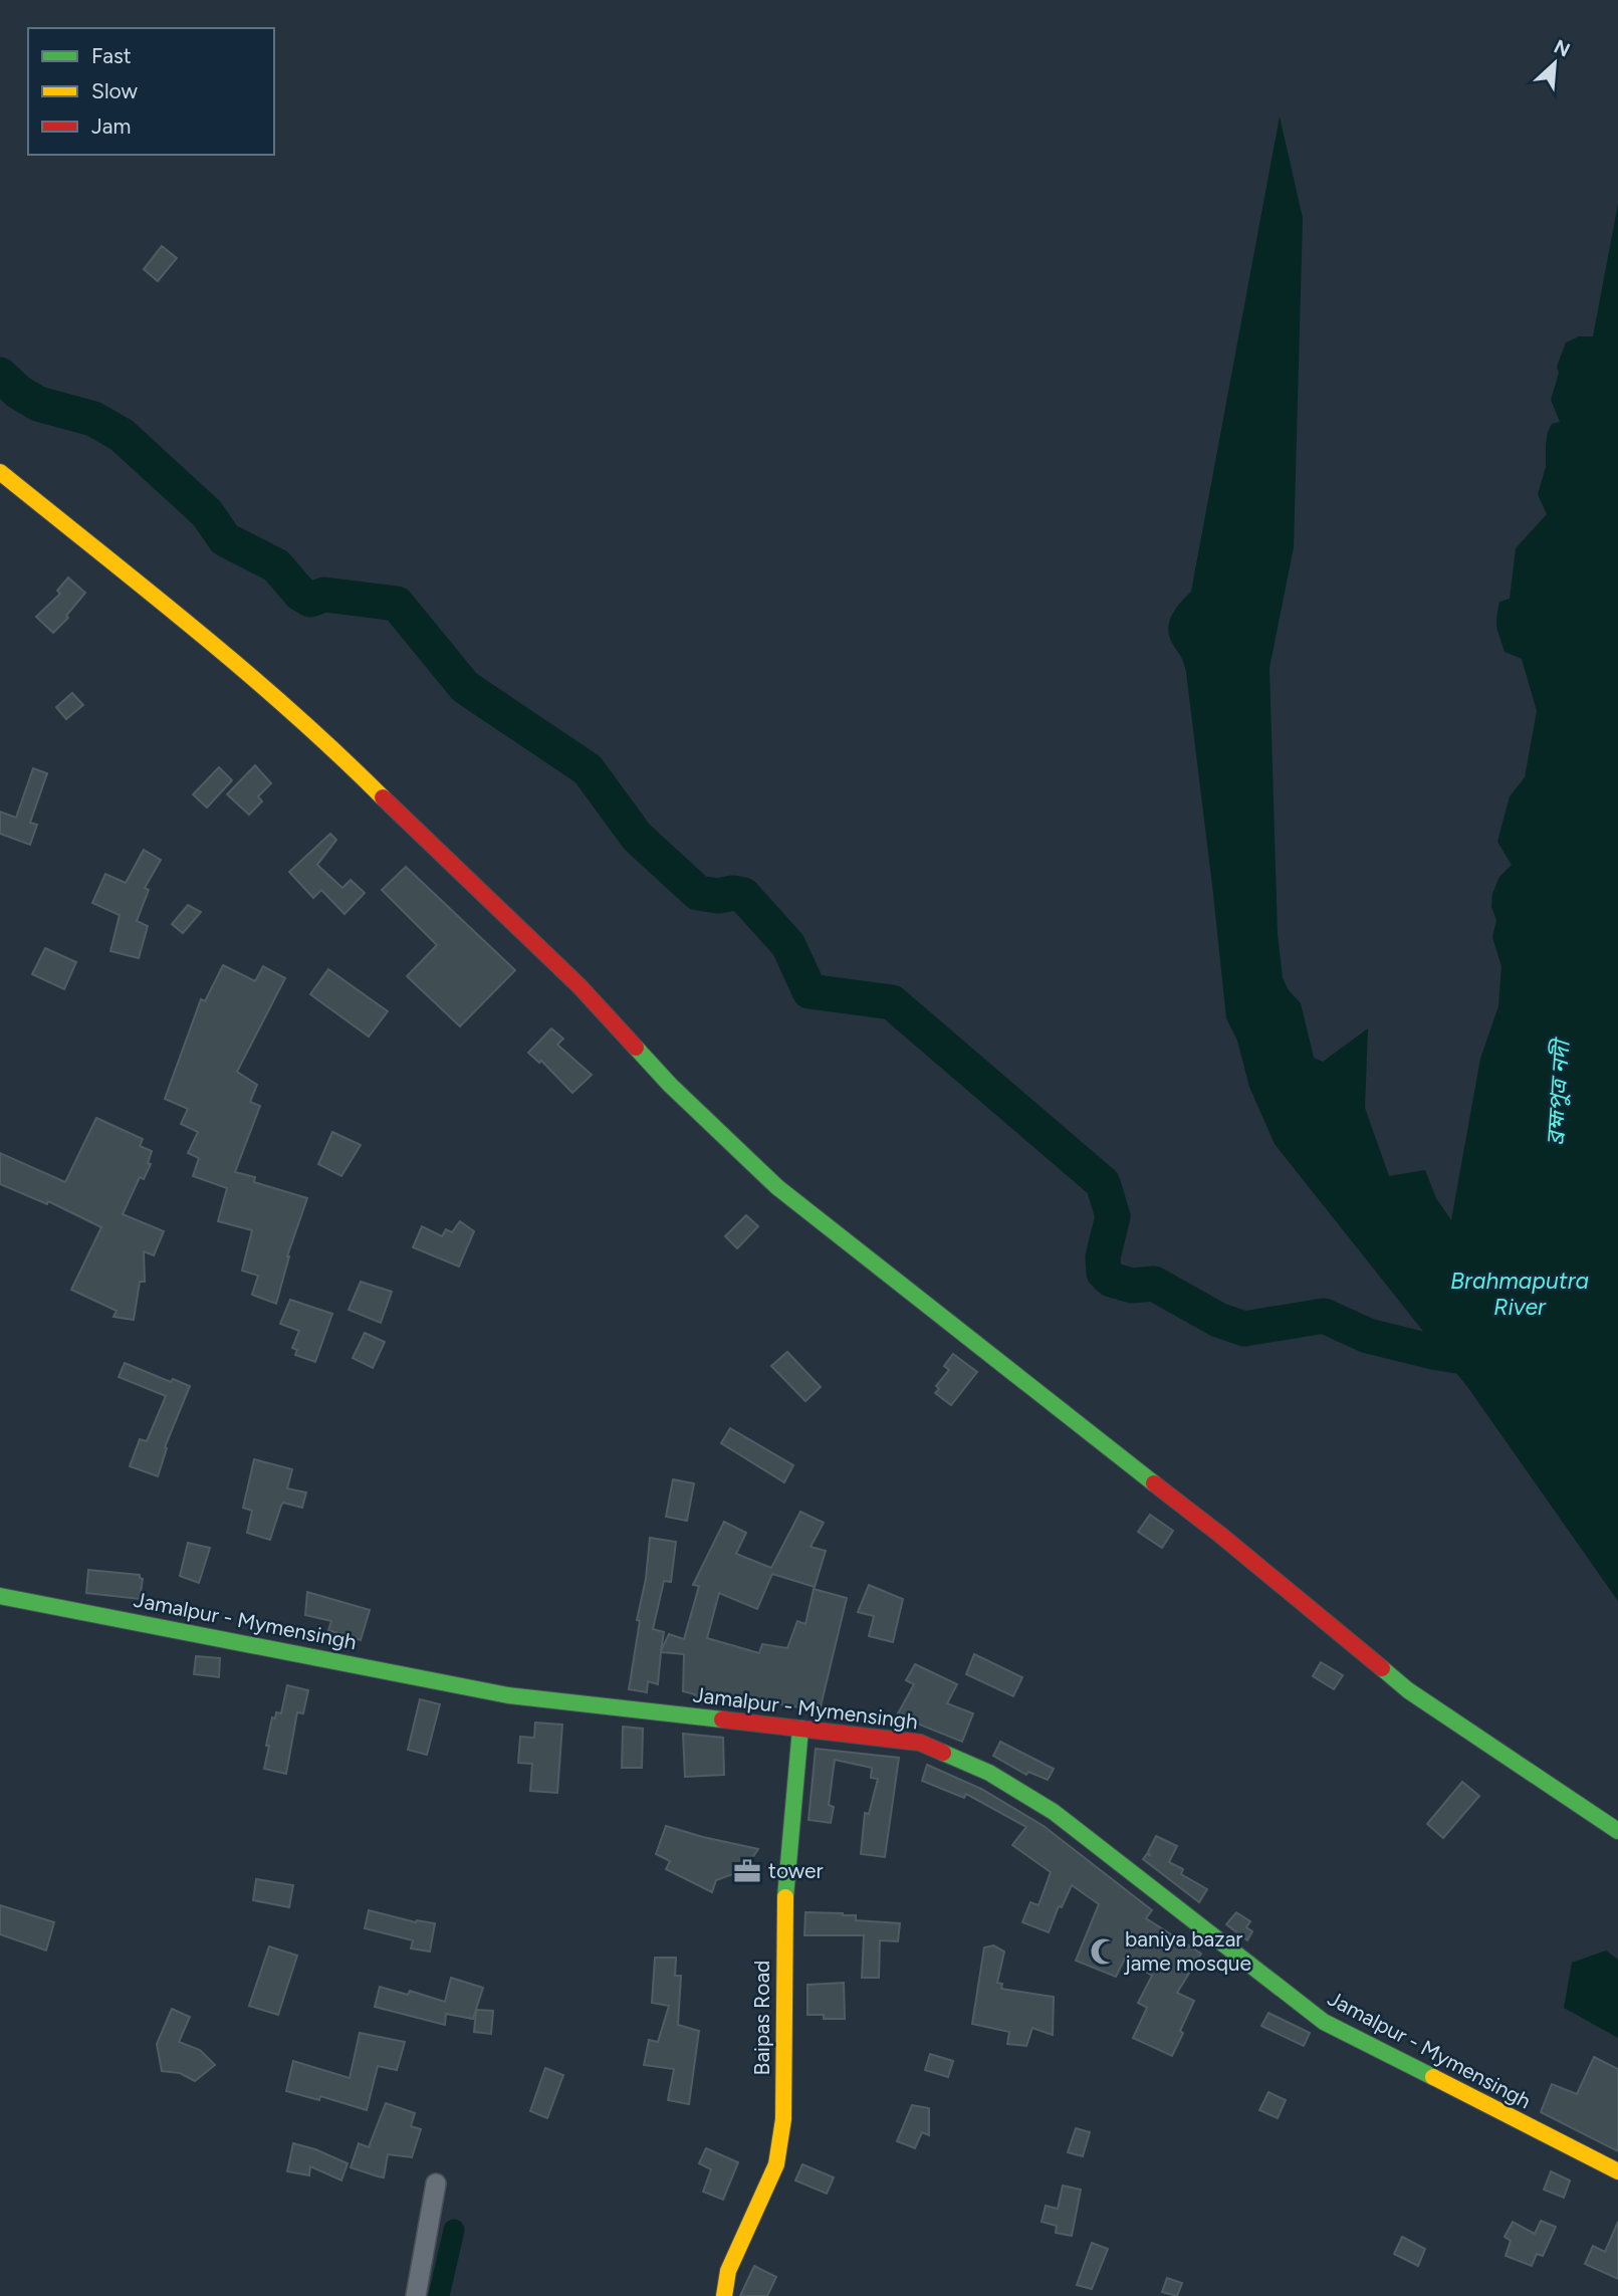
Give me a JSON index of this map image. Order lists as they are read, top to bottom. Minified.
{"streets":{"street":["Jamalpur - Mymensingh","Baipas Road"]},"crossings":[["Jamalpur - Mymensingh","Baipas Road"]],"water":["ব্রহ্মপুত্র নদী","Brahmaputra River"],"places":{"office":["tower"],"mosque":["baniya bazar jame mosque"]},"legend":["Fast","Slow","Jam"],"north":"top right"}
